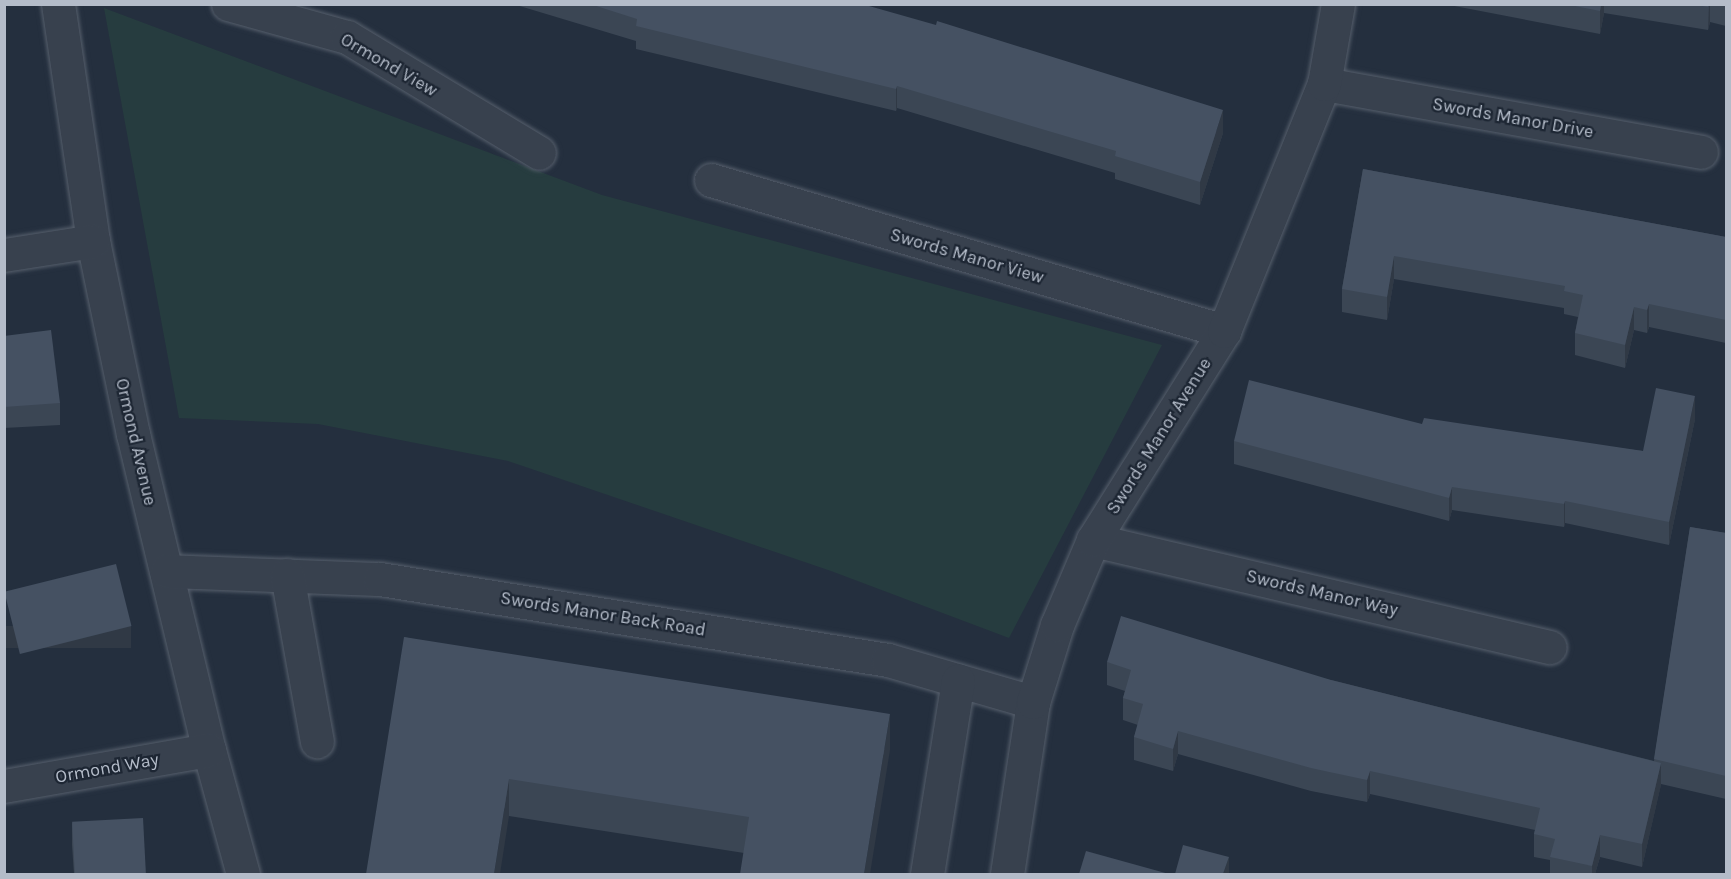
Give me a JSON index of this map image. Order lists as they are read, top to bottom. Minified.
{"streets":{"street":["Ormond View","Swords Manor Drive","Swords Manor View","Swords Manor Avenue","Ormond Avenue","Swords Manor Way","Swords Manor Back Road","Ormond Way"]},"crossings":[["Swords Manor Drive","Swords Manor Avenue"],["Swords Manor View","Swords Manor Avenue"],["Swords Manor Avenue","Swords Manor Way"],["Swords Manor Avenue","Swords Manor Back Road"],["Ormond Avenue","Swords Manor Back Road"],["Ormond Avenue","Ormond Way"]]}
